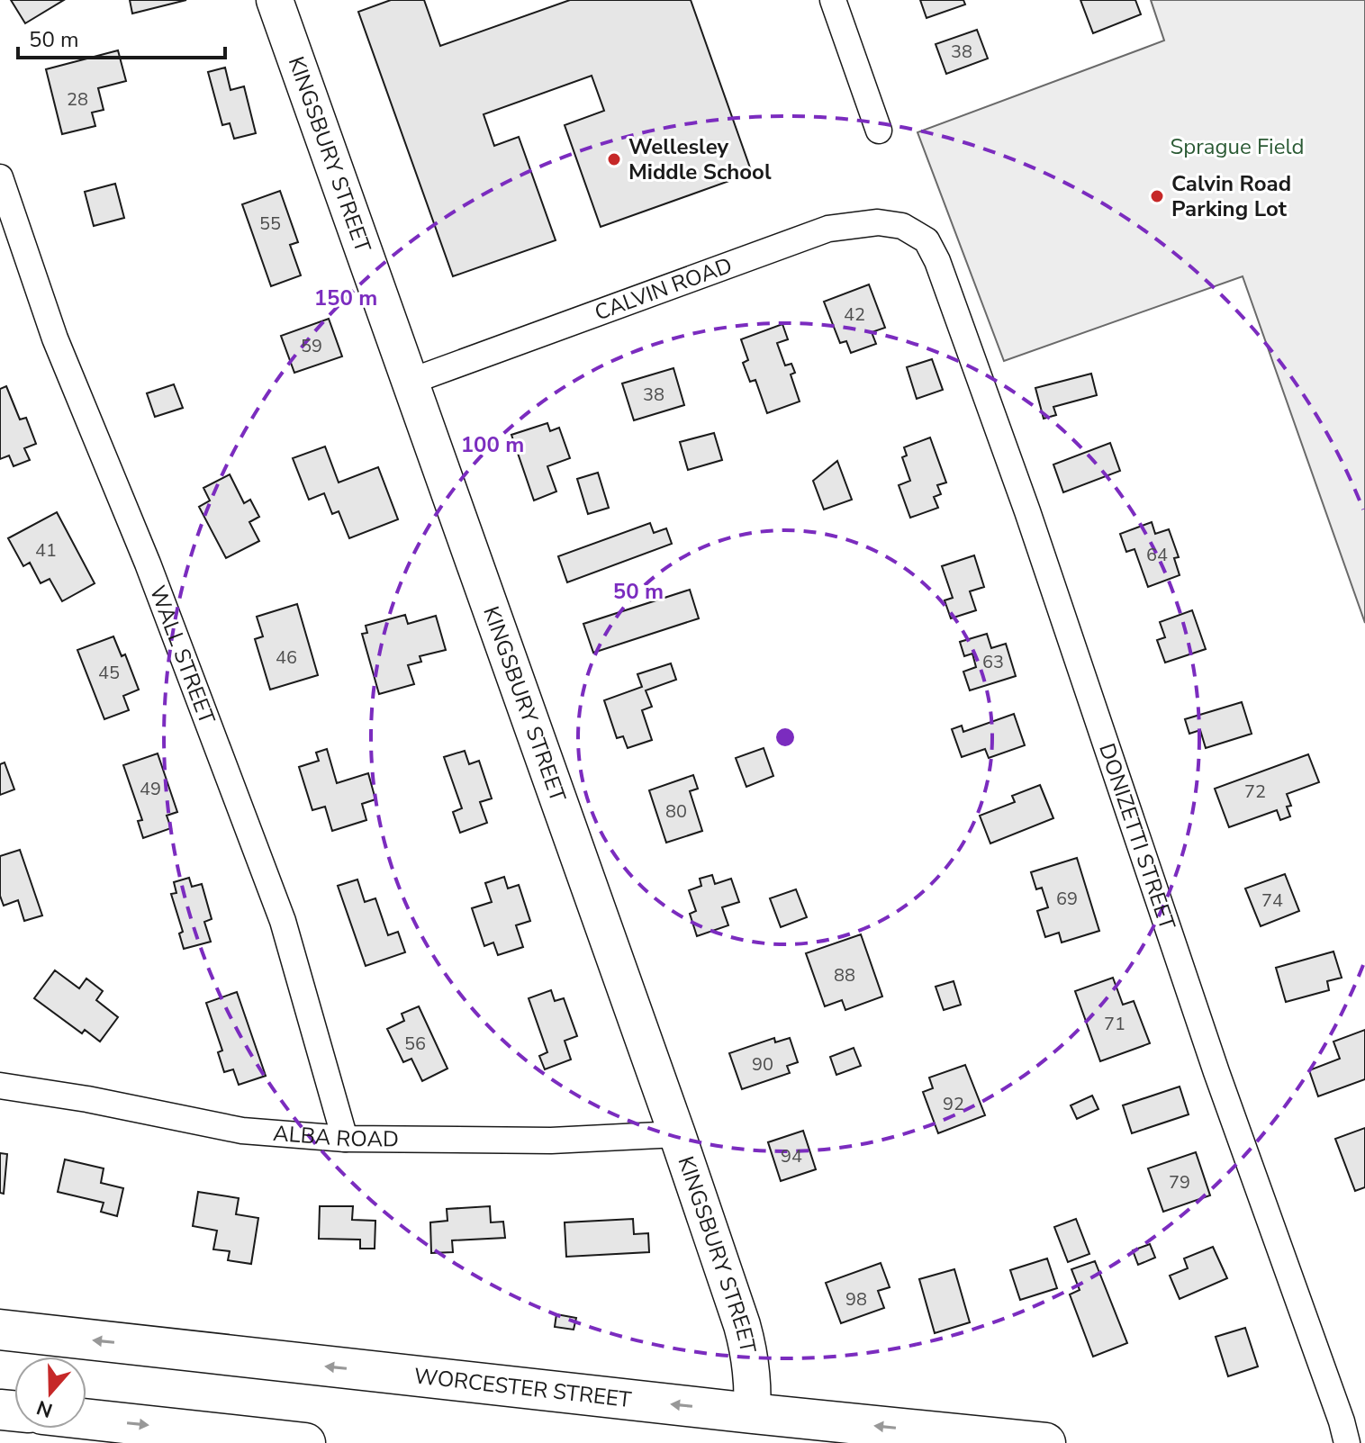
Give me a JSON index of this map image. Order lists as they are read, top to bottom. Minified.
{"streets":{"highway":["WORCESTER STREET"],"main road":["KINGSBURY STREET"],"street":["CALVIN ROAD","WALL STREET","DONIZETTI STREET","ALBA ROAD"]},"crossings":[["KINGSBURY STREET","CALVIN ROAD"],["KINGSBURY STREET","ALBA ROAD"],["KINGSBURY STREET","WORCESTER STREET"],["CALVIN ROAD","DONIZETTI STREET"],["WALL STREET","ALBA ROAD"]],"one_way":["WORCESTER STREET"],"parks":["Sprague Field"],"places":["Wellesley Middle School","Calvin Road Parking Lot"],"house_numbers":["38","28","55","42","59","38","41","64","46","63","45","49","72","80","69","74","88","71","56","90","92","94","79","98"],"scale_bar":"50 m","north":"bottom","rings":["150 m","100 m","50 m"]}
